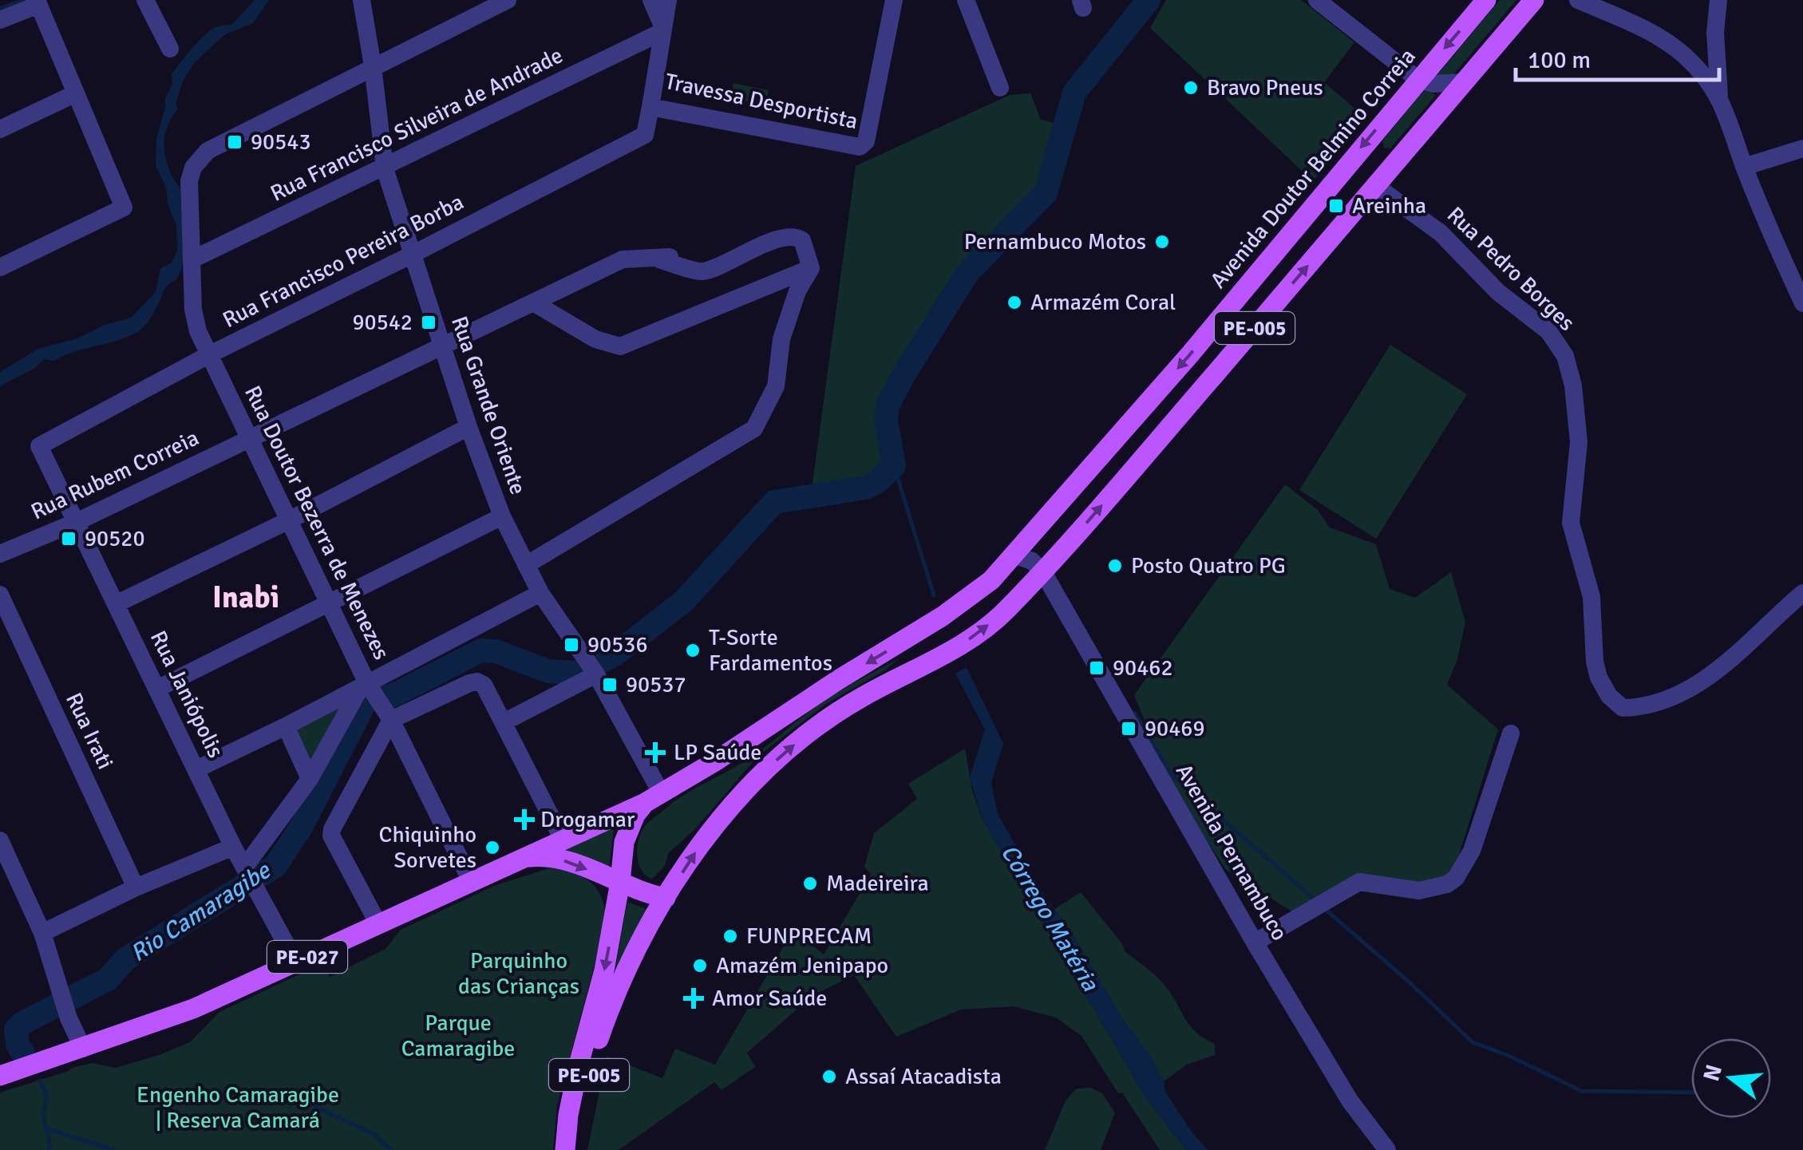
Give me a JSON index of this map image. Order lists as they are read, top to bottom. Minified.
{"streets":{"main road":["Avenida Doutor Belmino Correia","PE-005","PE-027"],"street":["Travessa Desportista","Rua Francisco Silveira de Andrade","Rua Francisco Pereira Borba","Rua Pedro Borges","Rua Grande Oriente","Rua Rubem Correia","Rua Doutor Bezerra de Menezes","Rua Janiópolis","Rua Irati","Avenida Pernambuco"]},"crossings":[["Travessa Desportista","Rua Francisco Silveira de Andrade"],["Travessa Desportista","Rua Francisco Pereira Borba"],["Rua Francisco Silveira de Andrade","Rua Grande Oriente"],["Rua Francisco Silveira de Andrade","Rua Doutor Bezerra de Menezes"],["Avenida Doutor Belmino Correia","PE-005"],["Avenida Doutor Belmino Correia","Rua Grande Oriente"],["Avenida Doutor Belmino Correia","PE-027"],["Rua Francisco Pereira Borba","Rua Grande Oriente"],["Rua Francisco Pereira Borba","Rua Doutor Bezerra de Menezes"],["Rua Francisco Pereira Borba","Rua Janiópolis"],["Rua Pedro Borges","PE-005"],["PE-005","Rua Grande Oriente"],["PE-005","Avenida Pernambuco"],["PE-005","PE-027"],["Rua Grande Oriente","Rua Rubem Correia"],["Rua Grande Oriente","Rua Doutor Bezerra de Menezes"],["Rua Grande Oriente","PE-027"],["Rua Rubem Correia","Rua Doutor Bezerra de Menezes"],["Rua Rubem Correia","Rua Janiópolis"],["Rua Doutor Bezerra de Menezes","PE-027"],["Rua Janiópolis","PE-027"]],"districts":["Inabi"],"water":["Rio Camaragibe","Córrego Matéria"],"parks":["Parquinho das Crianças","Parque Camaragibe","Engenho Camaragibe | Reserva Camará"],"places":{"other":["Bravo Pneus","Pernambuco Motos","Armazém Coral","Posto Quatro PG","T-Sorte Fardamentos","Chiquinho Sorvetes","Madeireira","FUNPRECAM","Amazém Jenipapo","Assaí Atacadista"],"transit":["90543","Areinha","90542","90520","90536","90462","90537","90469"],"health":["LP Saúde","Drogamar","Amor Saúde"]},"scale_bar":"100 m","north":"left"}
